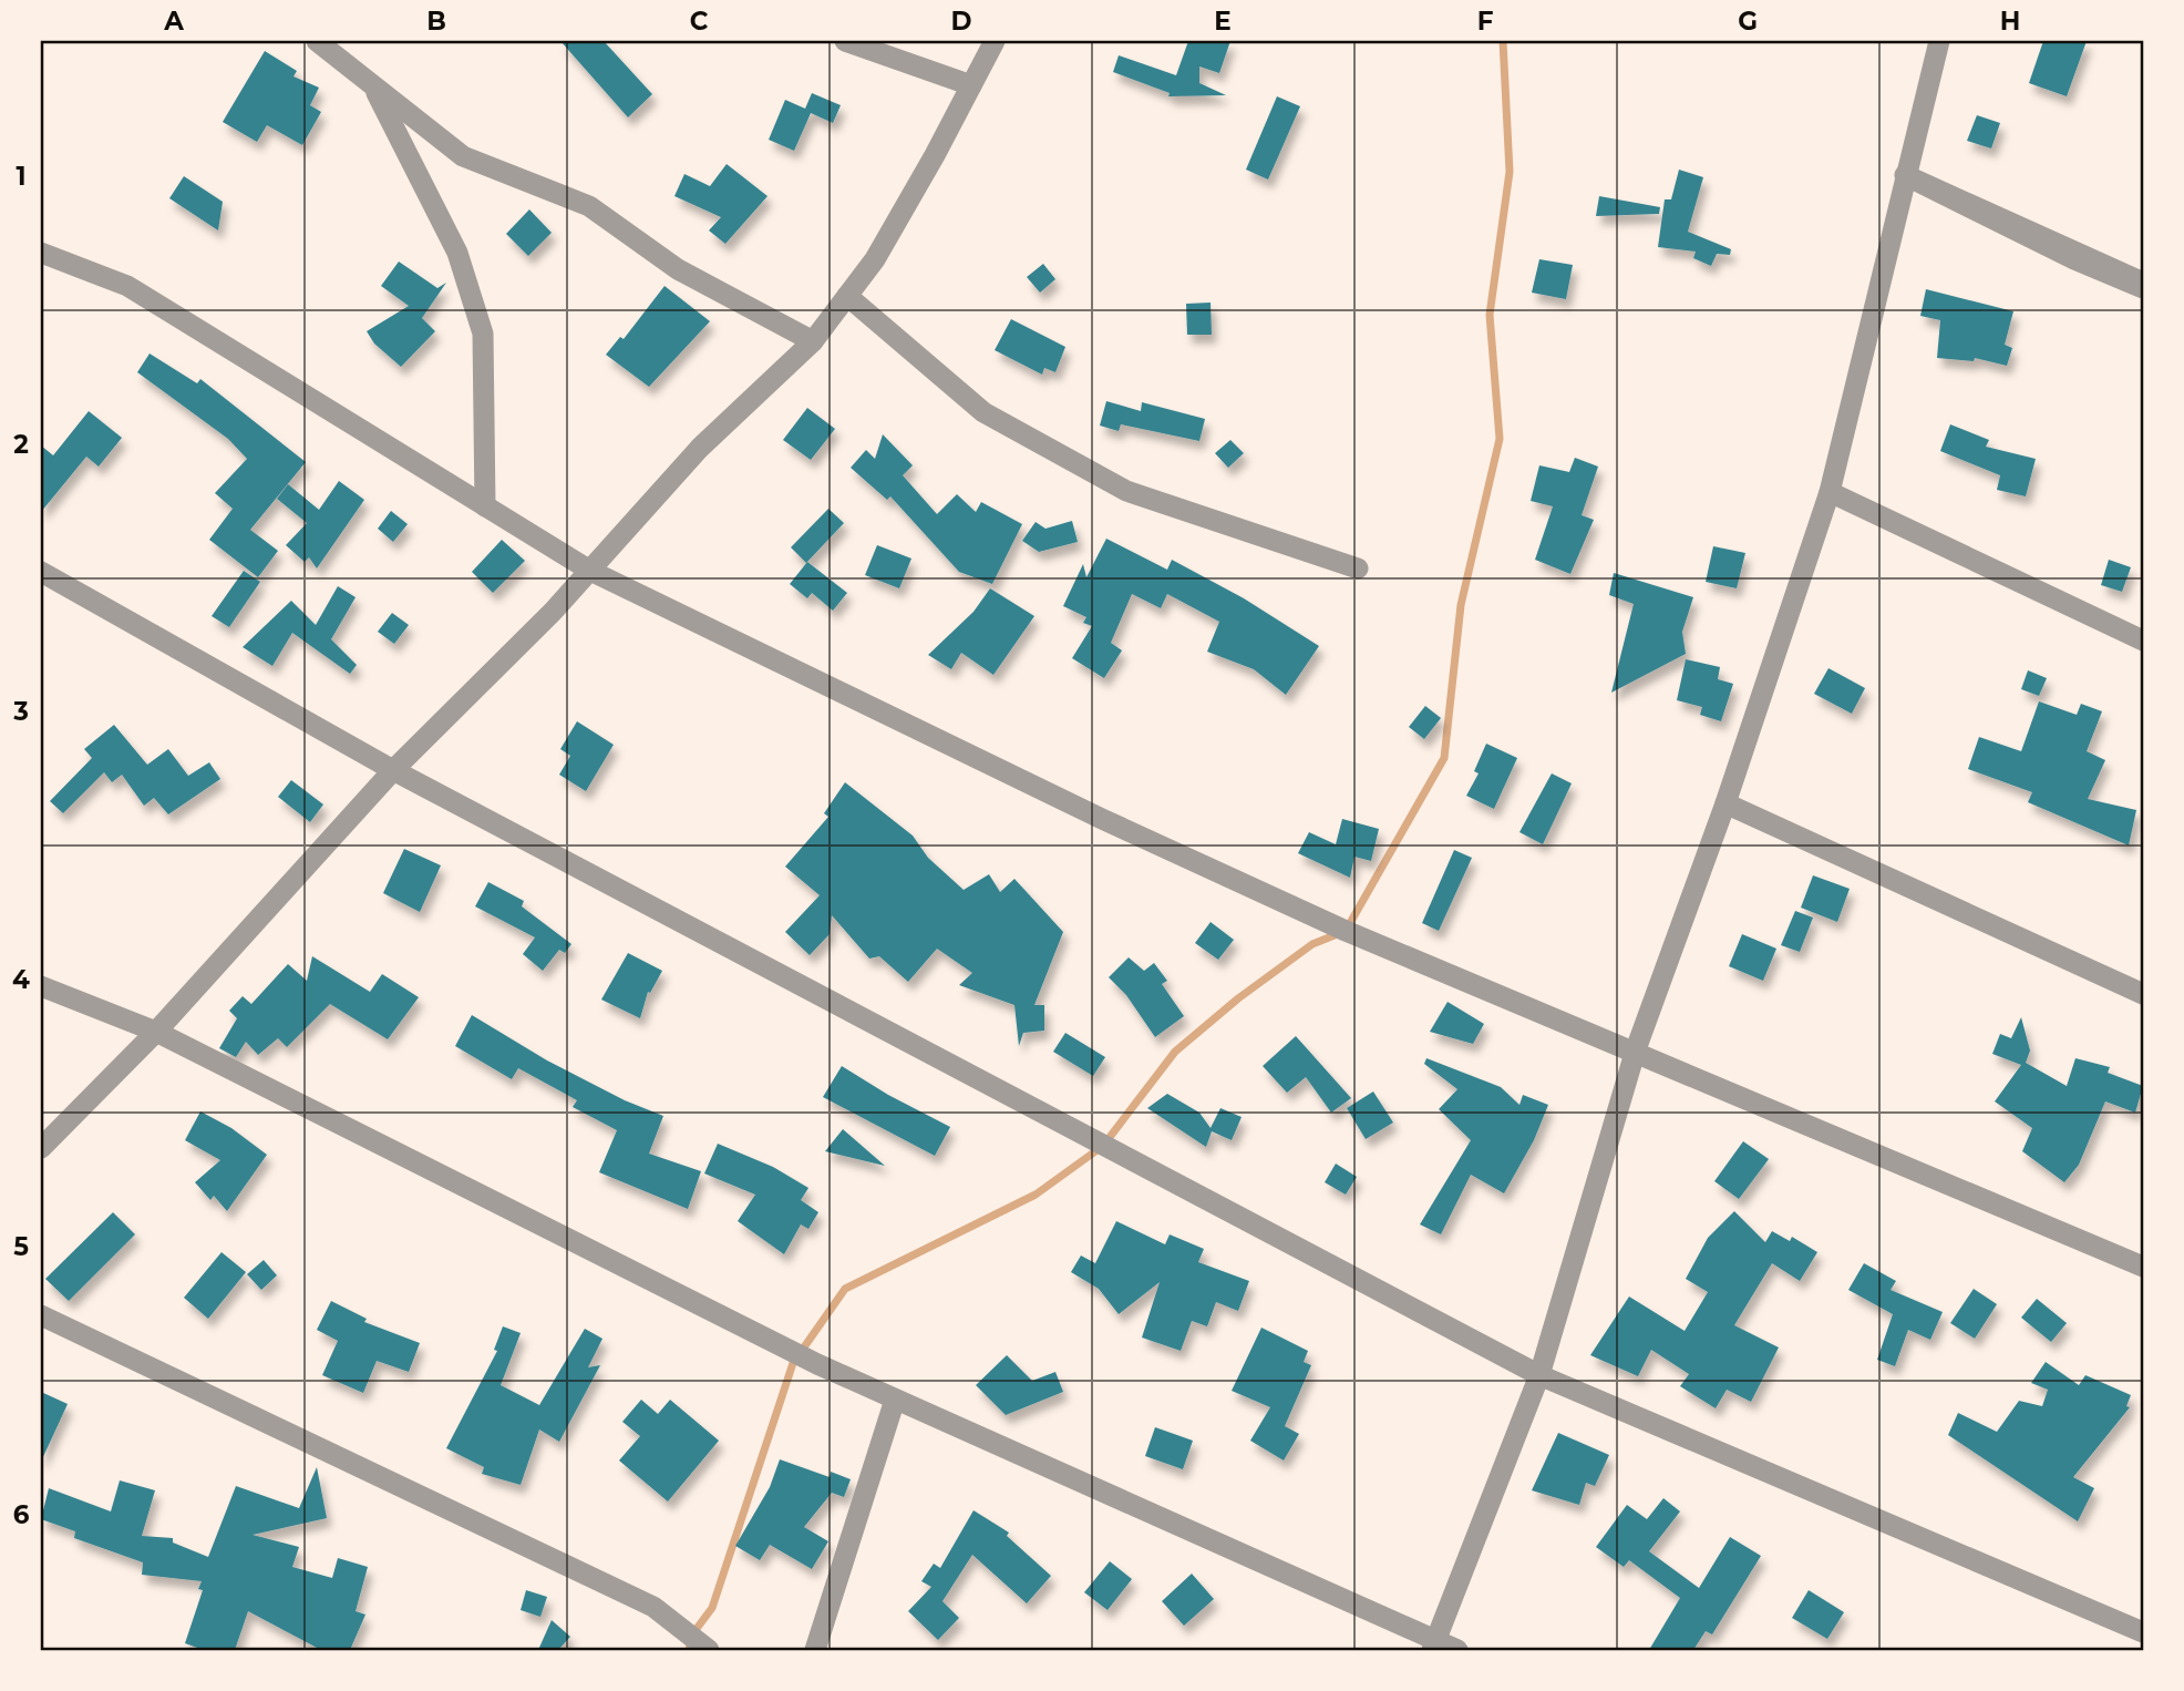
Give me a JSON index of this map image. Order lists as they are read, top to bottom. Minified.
{"grid":{"columns":["A","B","C","D","E","F","G","H"],"rows":["1","2","3","4","5","6"]}}
